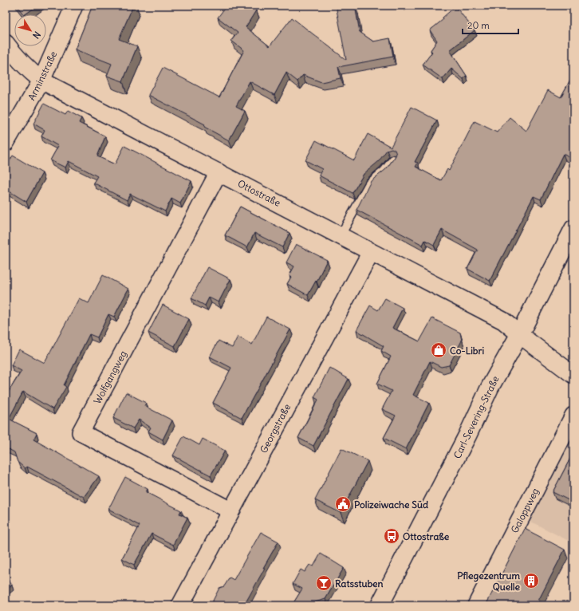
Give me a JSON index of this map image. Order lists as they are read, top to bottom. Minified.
{"streets":{"street":["Arminstraße","Ottostraße","Wolfgangweg","Carl-Severing-Straße","Georgstraße","Galoppweg"]},"crossings":[["Arminstraße","Ottostraße"],["Ottostraße","Wolfgangweg"],["Ottostraße","Carl-Severing-Straße"],["Ottostraße","Georgstraße"],["Wolfgangweg","Georgstraße"]],"places":{"shop":["Co-Libri"],"public building":["Polizeiwache Süd"],"bus stop":["Ottostraße"],"building":["Pflegezentrum Quelle"],"bar":["Ratsstuben"]},"scale_bar":"20 m","north":"bottom right"}
